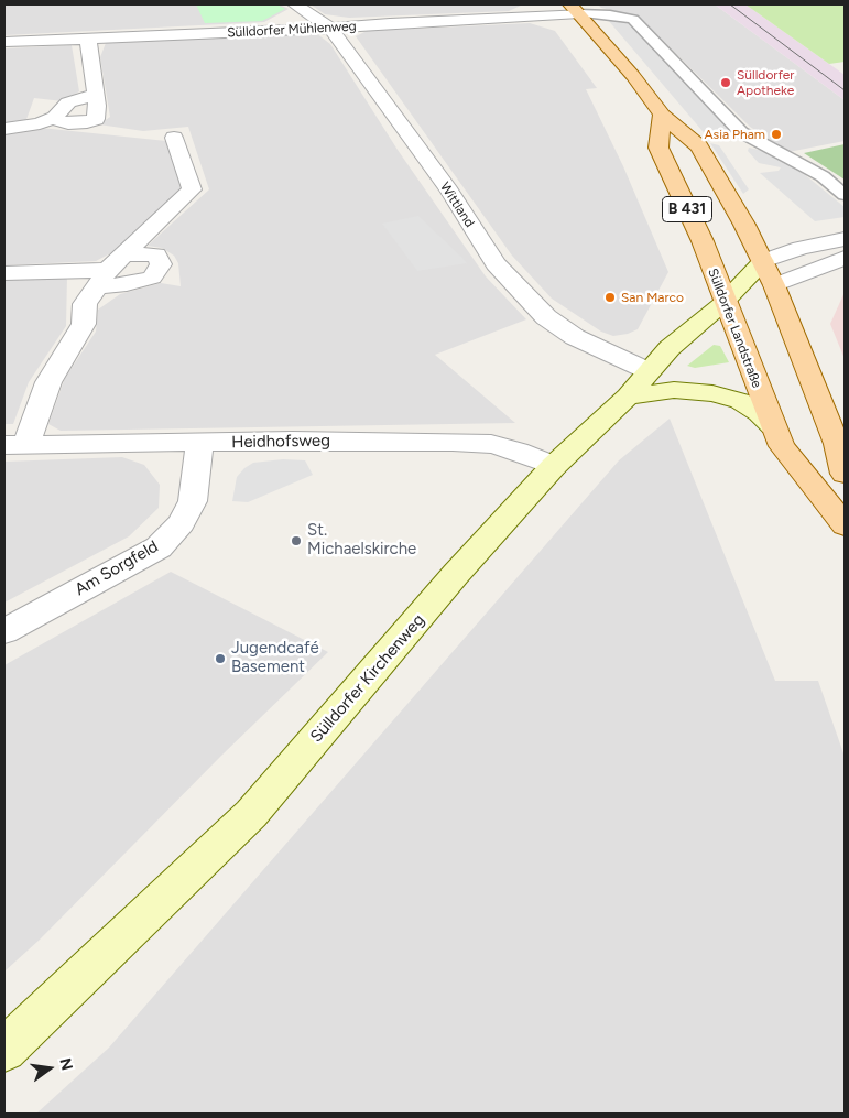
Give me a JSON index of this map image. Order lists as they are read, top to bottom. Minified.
{"streets":{"main road":["B 431","Sülldorfer Landstraße"],"street":["Sülldorfer Mühlenweg","Wittland","Heidhofsweg","Am Sorgfeld","Sülldorfer Kirchenweg"]},"crossings":[["Sülldorfer Mühlenweg","Wittland"],["Sülldorfer Mühlenweg","B 431"],["Wittland","Sülldorfer Kirchenweg"],["B 431","Sülldorfer Landstraße"],["B 431","Sülldorfer Kirchenweg"],["Sülldorfer Landstraße","Sülldorfer Kirchenweg"],["Heidhofsweg","Am Sorgfeld"],["Heidhofsweg","Sülldorfer Kirchenweg"]],"places":["Sülldorfer Apotheke","Asia Pham","San Marco","St. Michaelskirche","Jugendcafé Basement"],"north":"right"}
